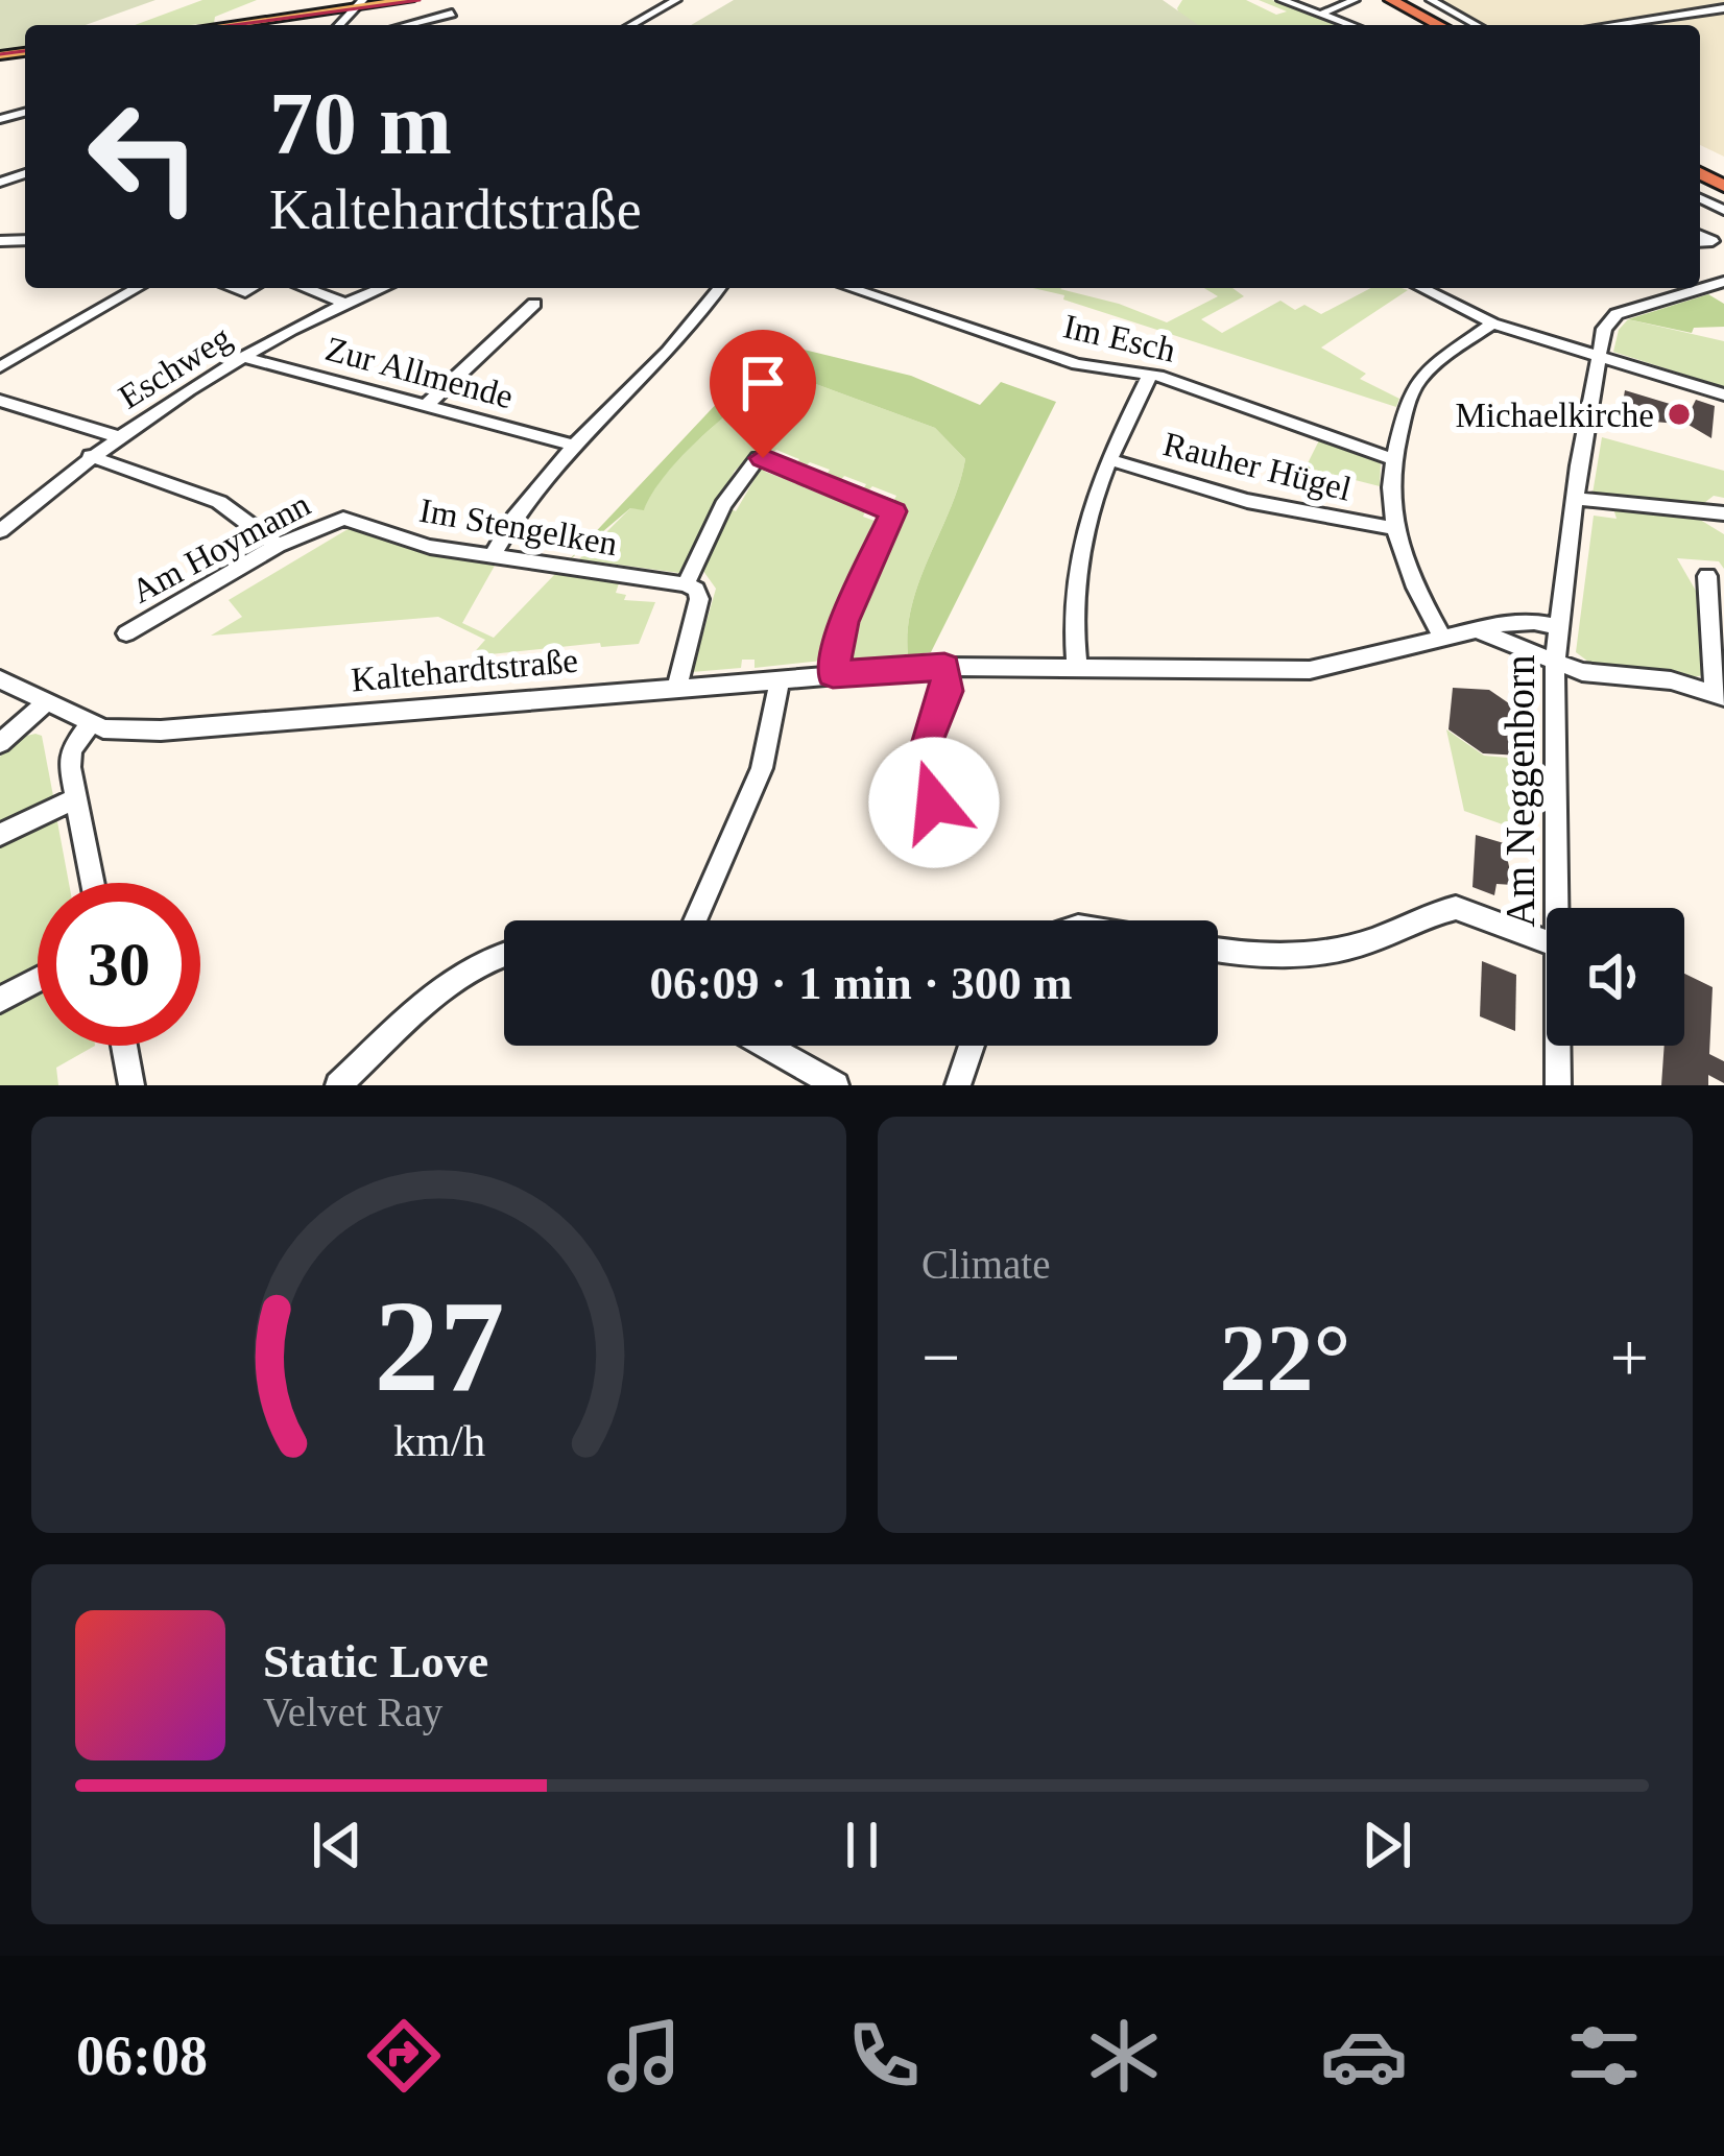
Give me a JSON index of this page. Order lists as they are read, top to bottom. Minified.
{"streets":{"street":["Im Esch","Eschweg","Zur Allmende","Rauher Hügel","Im Stengelken","Am Hoymann","Kaltehardtstraße","Am Neggenborn"]},"crossings":[["Eschweg","Zur Allmende"],["Im Stengelken","Am Hoymann"],["Kaltehardtstraße","Am Neggenborn"]],"places":["Michaelkirche"],"page":{"turn":["70 m","Kaltehardtstraße"],"limit":"30","trip":"06:09 · 1 min · 300 m","tile":"Climate","heat":["−","22°","+"],"song":["Static Love","Velvet Ray"],"tabs":"06:08","gauge":["27","km/h"]}}
